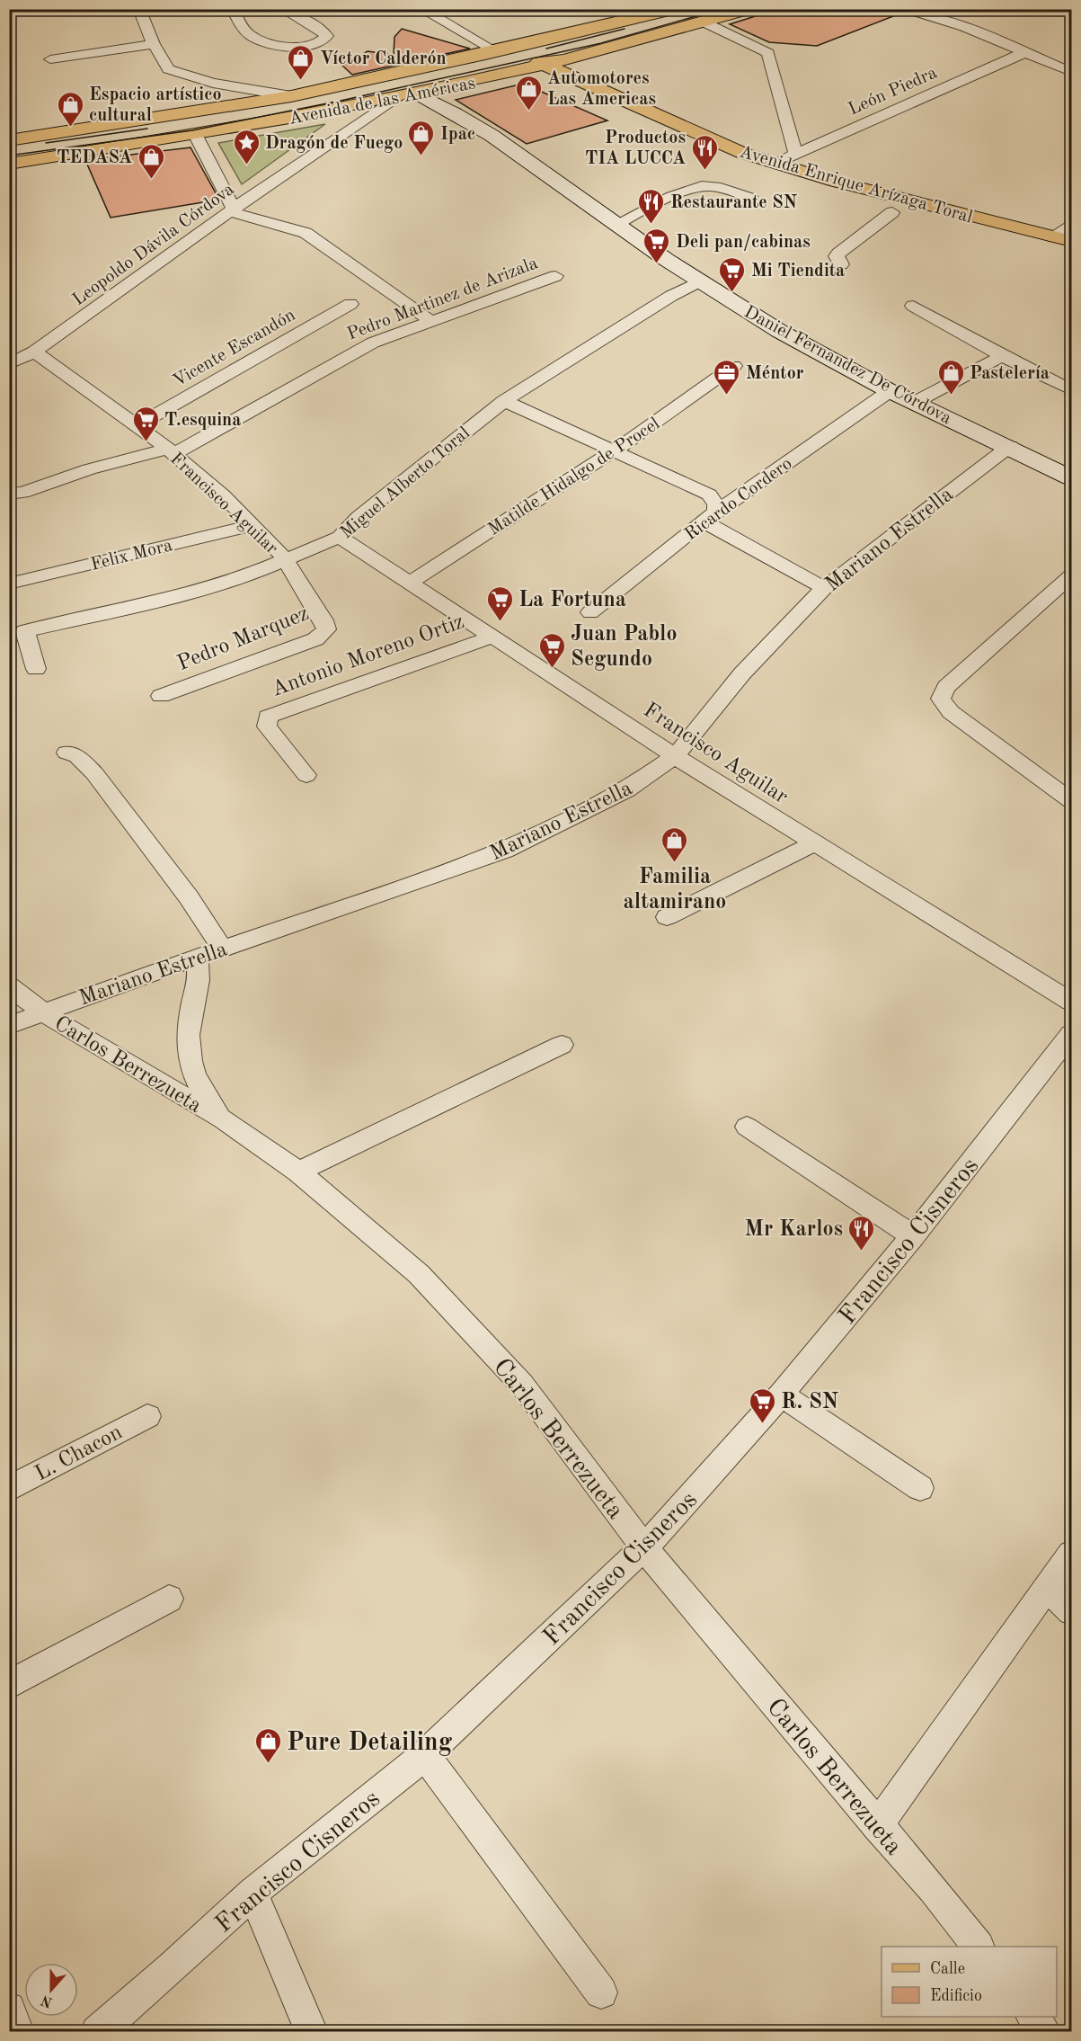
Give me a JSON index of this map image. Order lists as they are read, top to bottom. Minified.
{"streets":{"main road":["Avenida de las Américas","Avenida Enrique Arízaga Toral"],"street":["León Piedra","Leopoldo Dávila Córdova","Pedro Martinez de Arizala","Vicente Escandón","Daniel Fernandez De Córdova","Matilde Hidalgo de Procel","Miguel Alberto Toral","Ricardo Cordero","Francisco Aguilar","Mariano Estrella","Felix Mora","Pedro Marquez","Antonio Moreno Ortiz","Carlos Berrezueta","Francisco Cisneros","L. Chacon"]},"crossings":[["León Piedra","Avenida Enrique Arízaga Toral"],["Avenida de las Américas","Avenida Enrique Arízaga Toral"],["Avenida de las Américas","Leopoldo Dávila Córdova"],["Avenida de las Américas","Daniel Fernandez De Córdova"],["Leopoldo Dávila Córdova","Francisco Aguilar"],["Pedro Martinez de Arizala","Francisco Aguilar"],["Vicente Escandón","Francisco Aguilar"],["Daniel Fernandez De Córdova","Miguel Alberto Toral"],["Daniel Fernandez De Córdova","Ricardo Cordero"],["Daniel Fernandez De Córdova","Mariano Estrella"],["Matilde Hidalgo de Procel","Francisco Aguilar"],["Miguel Alberto Toral","Francisco Aguilar"],["Miguel Alberto Toral","Pedro Marquez"],["Francisco Aguilar","Mariano Estrella"],["Francisco Aguilar","Felix Mora"],["Francisco Aguilar","Pedro Marquez"],["Francisco Aguilar","Antonio Moreno Ortiz"],["Mariano Estrella","Carlos Berrezueta"],["Carlos Berrezueta","Francisco Cisneros"]],"places":{"shop":["Víctor Calderón","Automotores Las Americas","Espacio artístico cultural","Ipac","TEDASA","Pastelería","Familia altamirano","Pure Detailing"],"place":["Dragón de Fuego"],"restaurant":["Productos TIA LUCCA","Restaurante SN","Mr Karlos"],"supermarket":["Deli pan/cabinas","Mi Tiendita","T.esquina","La Fortuna","Juan Pablo Segundo","R. SN"],"office":["Méntor"]},"legend":["Calle","Edificio"],"north":"bottom"}
